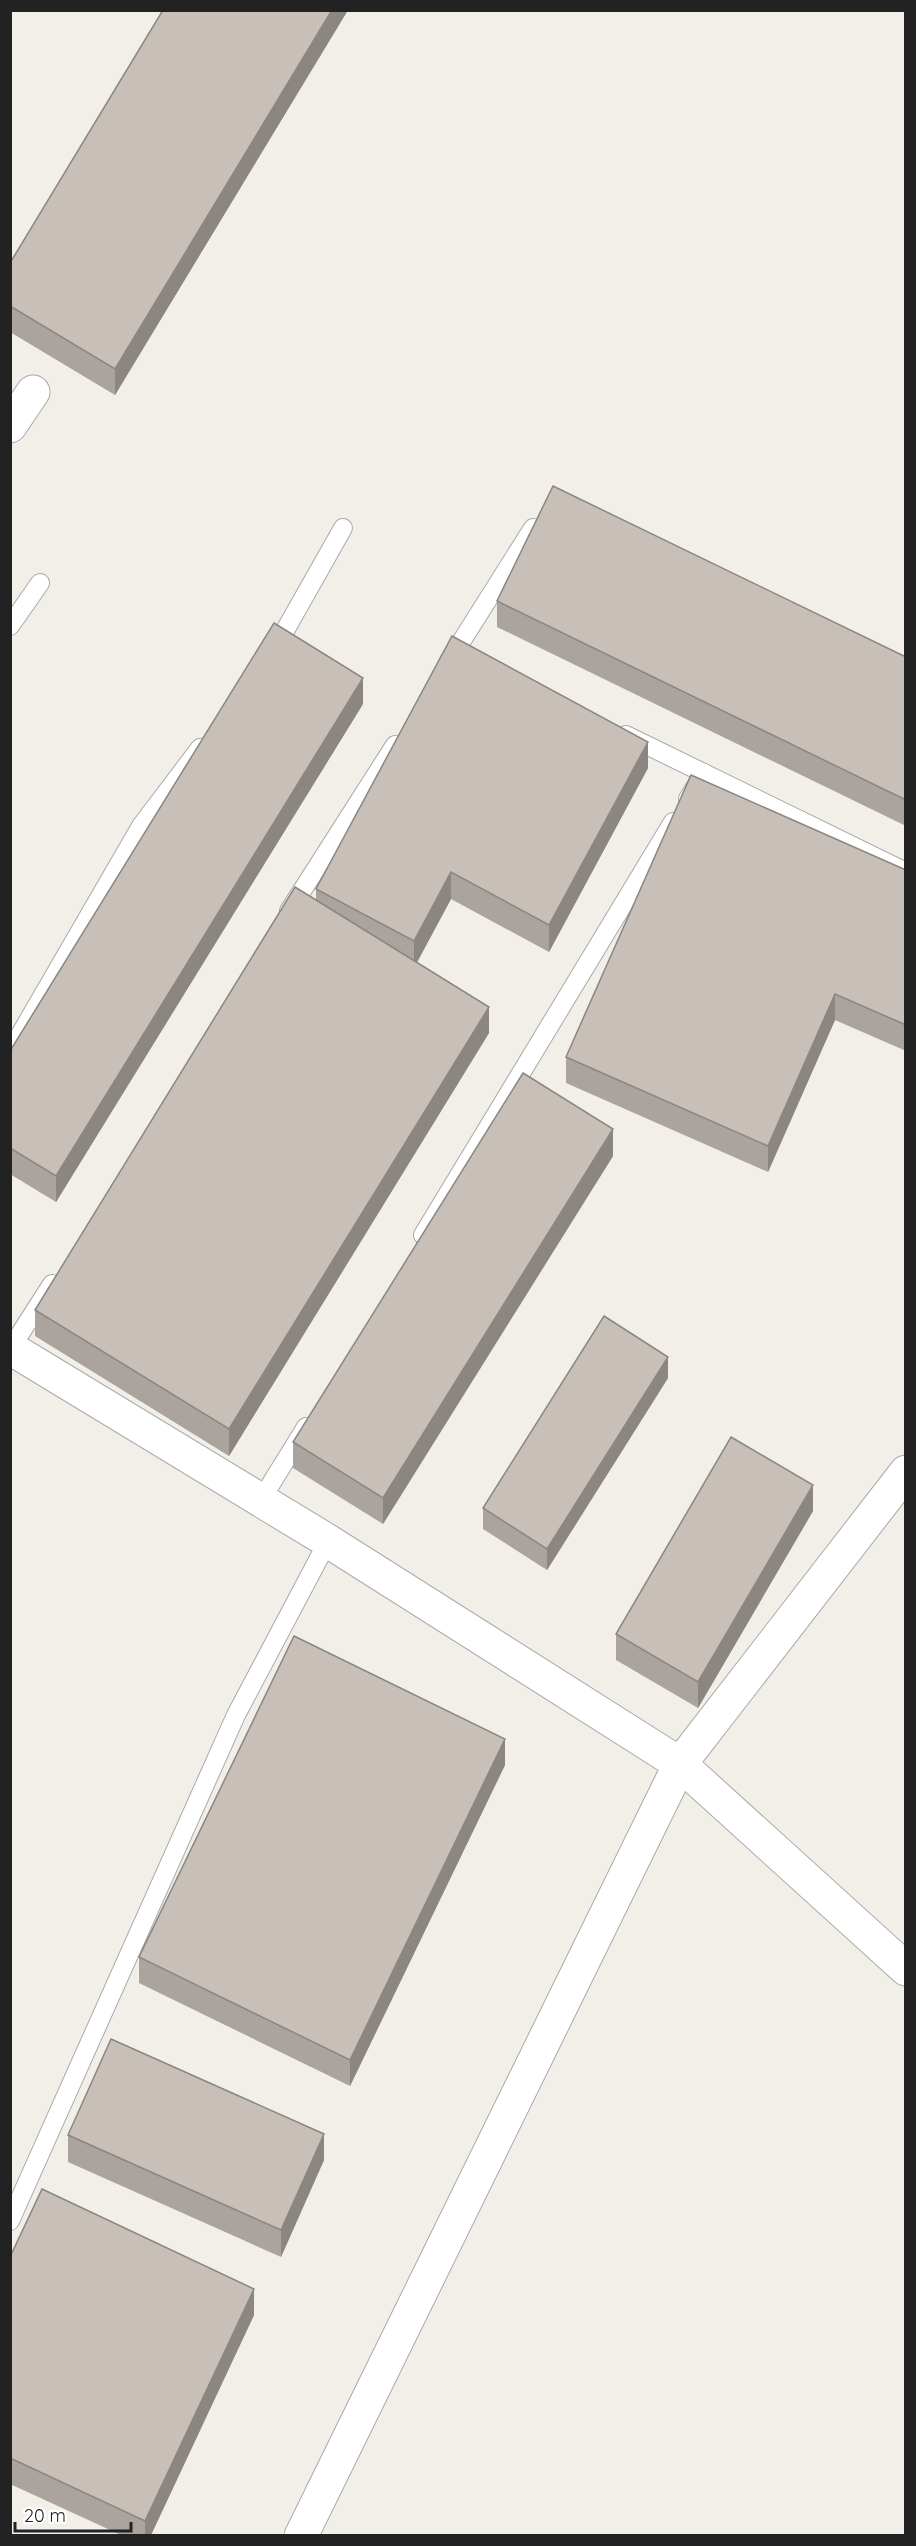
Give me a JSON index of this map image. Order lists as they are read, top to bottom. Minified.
{"scale_bar":"20 m"}
